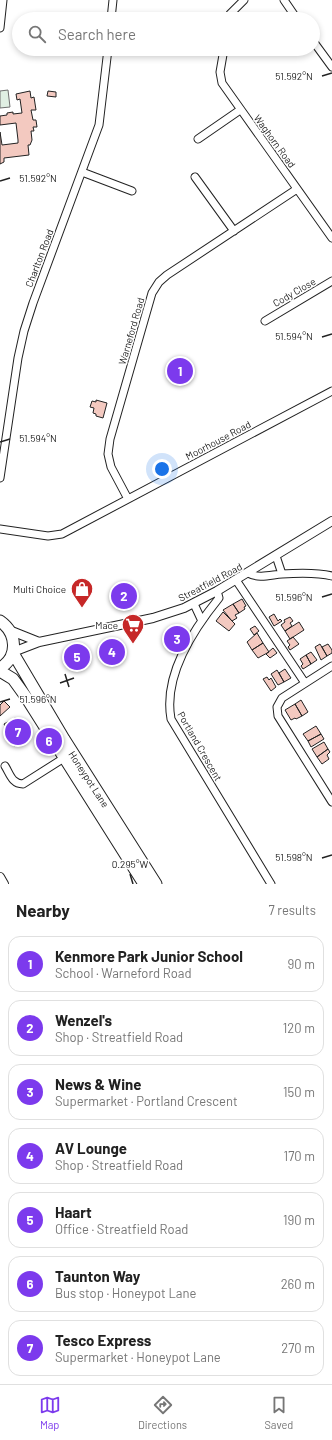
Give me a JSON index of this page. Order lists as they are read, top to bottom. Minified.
{"streets":{"main road":["Honeypot Lane"],"street":["Waghorn Road","Charlton Road","Cody Close","Warneford Road","Moorhouse Road","Streatfield Road","Portland Crescent"]},"crossings":[["Waghorn Road","Warneford Road"],["Warneford Road","Moorhouse Road"],["Streatfield Road","Portland Crescent"],["Streatfield Road","Honeypot Lane"]],"places":{"shop":["Multi Choice"],"supermarket":["Mace"]},"page":{"search":"Search here","pins":["1","2","3","4","5","7","6"],"heading":["Nearby","7 results"],"list":[{"mark":"1","name":"Kenmore Park Junior School","note":"School · Warneford Road","value":"90 m"},{"mark":"2","name":"Wenzel's","note":"Shop · Streatfield Road","value":"120 m"},{"mark":"3","name":"News & Wine","note":"Supermarket · Portland Crescent","value":"150 m"},{"mark":"4","name":"AV Lounge","note":"Shop · Streatfield Road","value":"170 m"},{"mark":"5","name":"Haart","note":"Office · Streatfield Road","value":"190 m"},{"mark":"6","name":"Taunton Way","note":"Bus stop · Honeypot Lane","value":"260 m"},{"mark":"7","name":"Tesco Express","note":"Supermarket · Honeypot Lane","value":"270 m"}],"nav":["Map","Directions","Saved"]},"coordinates":["51.592°N","51.594°N","51.596°N","51.598°N","0.295°W"]}
